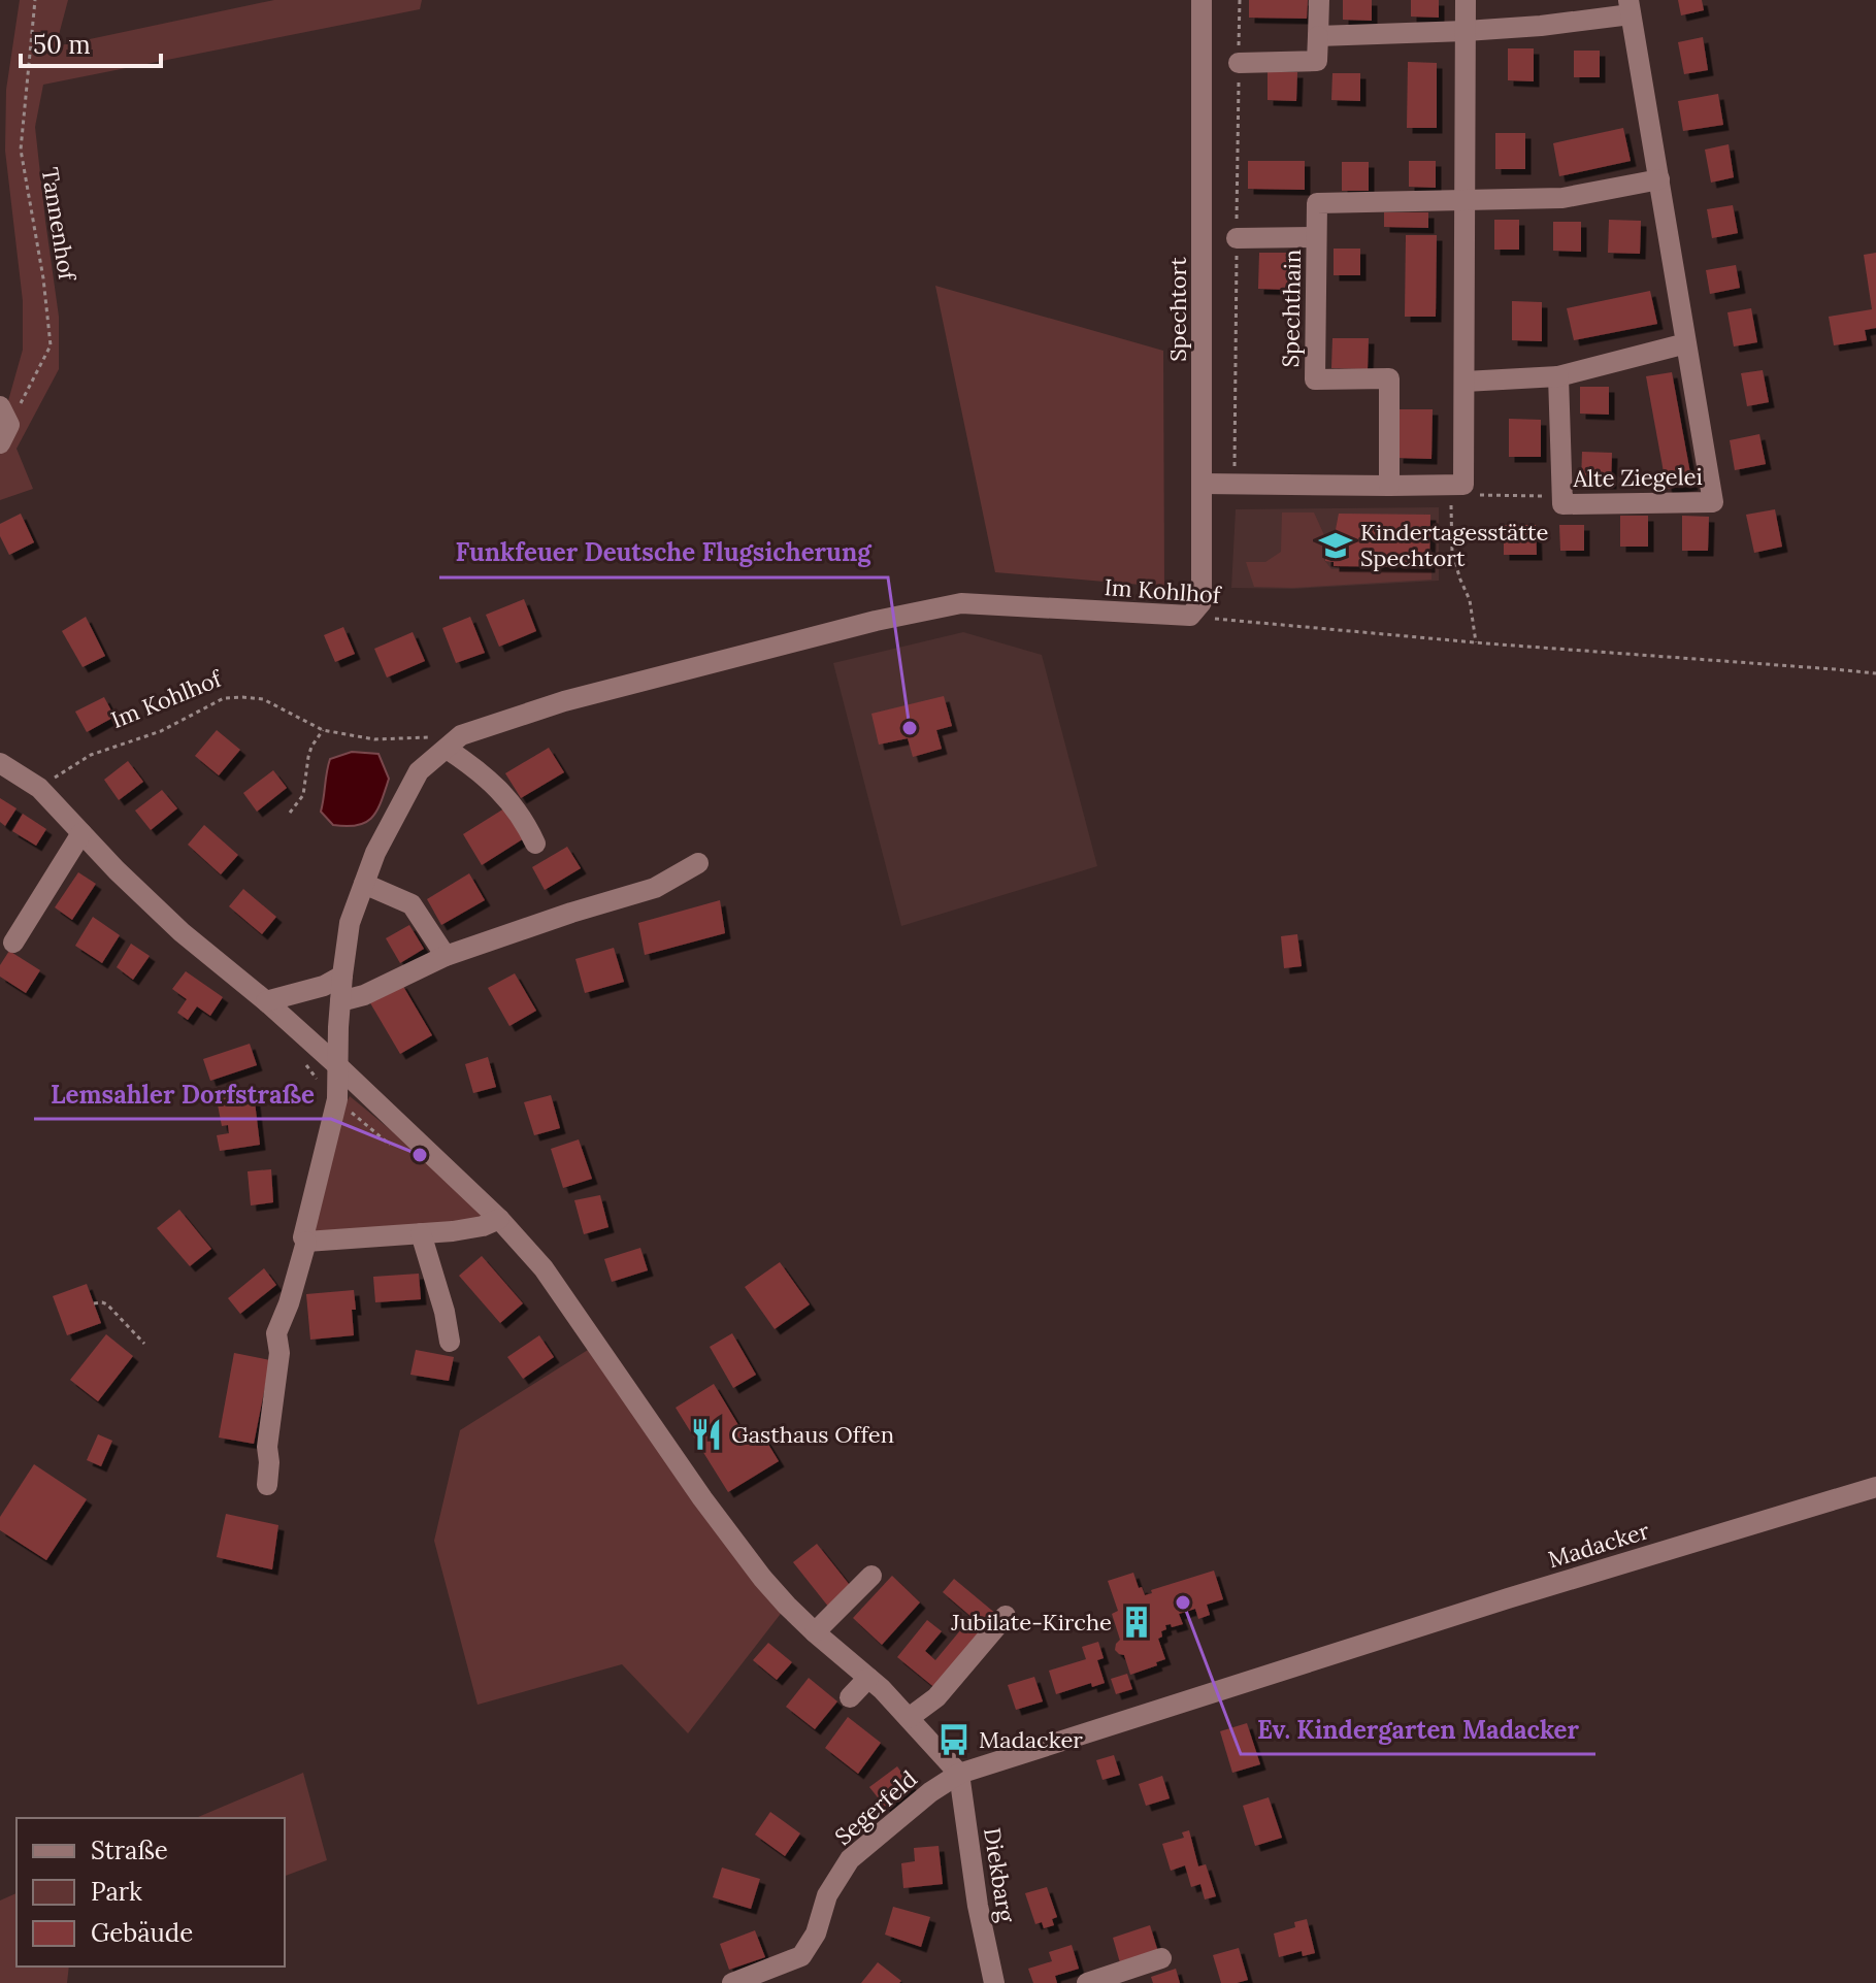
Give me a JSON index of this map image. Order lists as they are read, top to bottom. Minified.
{"streets":{"street":["Spechthain","Spechtort","Alte Ziegelei","Im Kohlhof","Madacker","Segerfeld","Diekbarg"],"path":["Tannenhof"]},"crossings":[["Spechtort","Im Kohlhof"],["Madacker","Segerfeld"],["Madacker","Diekbarg"],["Segerfeld","Diekbarg"]],"places":{"school or university":["Kindertagesstätte Spechtort"],"other":["Funkfeuer Deutsche Flugsicherung","Lemsahler Dorfstraße","Ev. Kindergarten Madacker"],"restaurant":["Gasthaus Offen"],"building":["Jubilate-Kirche"],"bus stop":["Madacker"]},"legend":["Straße","Park","Gebäude"],"scale_bar":"50 m"}
